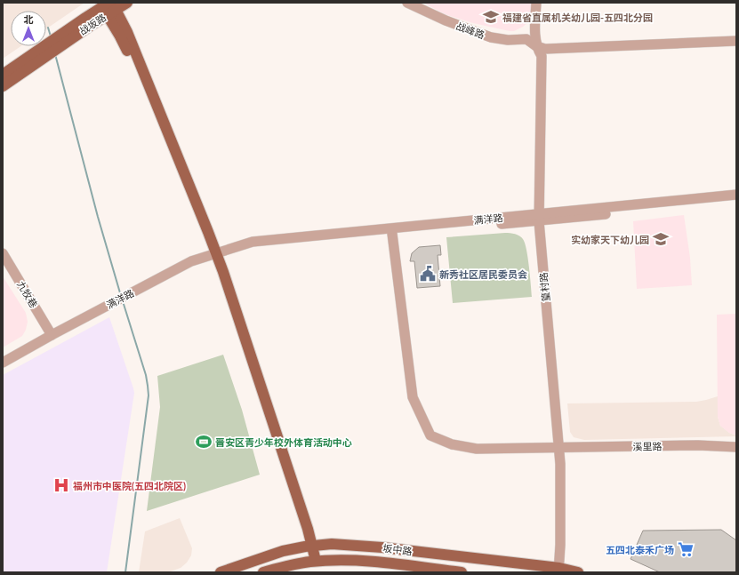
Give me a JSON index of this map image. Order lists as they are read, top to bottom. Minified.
{"streets":{"main road":["战坂路","坂中路"],"street":["战峰路","满洋路","篁村路","九牧巷","溪里路"]},"crossings":[["战峰路","篁村路"],["满洋路","篁村路"],["满洋路","九牧巷"],["满洋路","溪里路"],["篁村路","溪里路"],["篁村路","坂中路"]],"places":{"school or university":["福建省直属机关幼儿园-五四北分园","实幼家天下幼儿园"],"public building":["新秀社区居民委员会"],"sports":["晋安区青少年校外体育活动中心"],"hospital":["福州市中医院(五四北院区)"],"supermarket":["五四北泰禾广场"]},"north":"top"}
